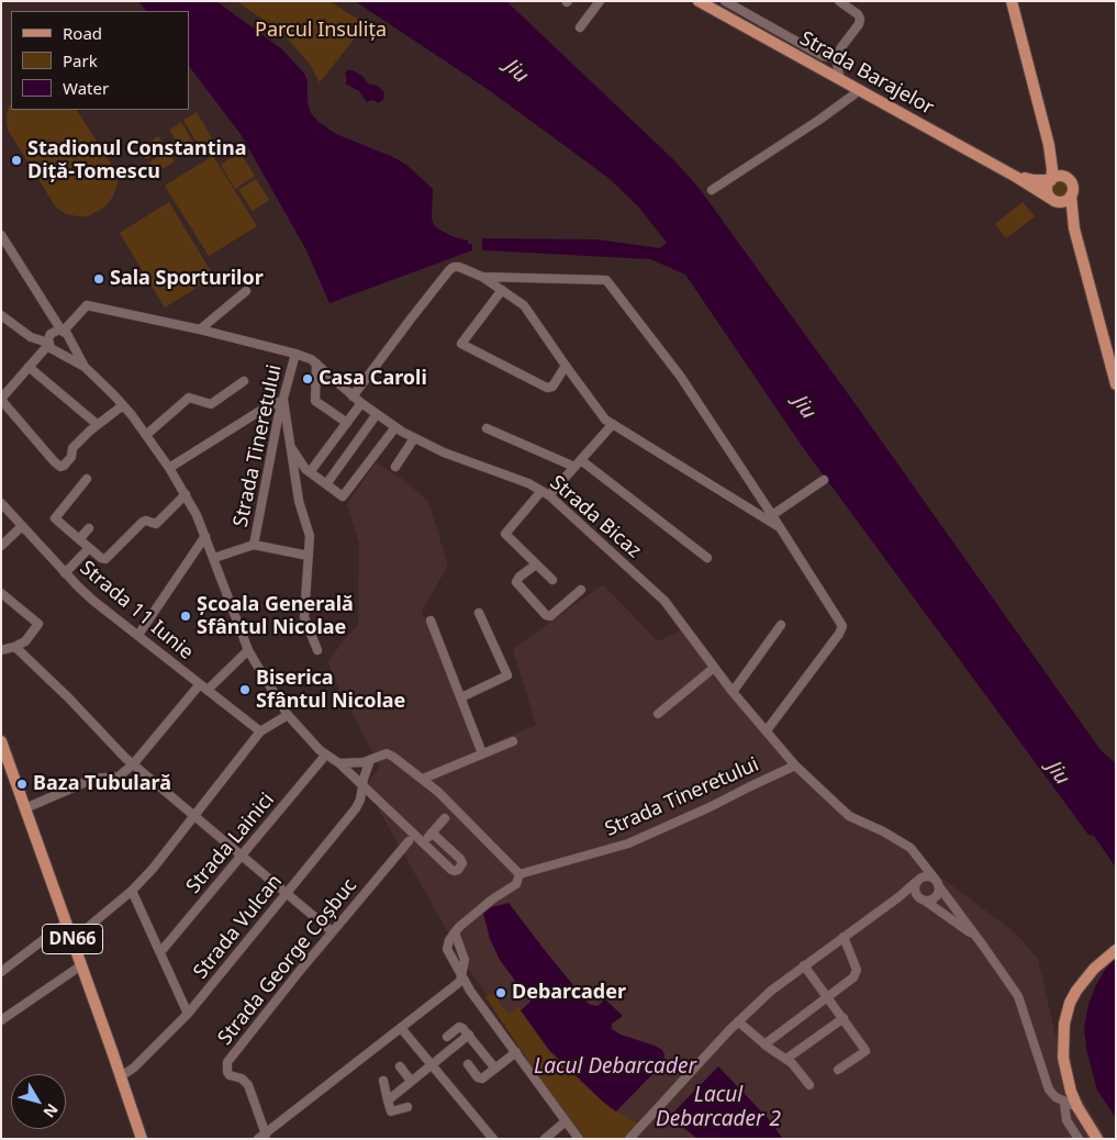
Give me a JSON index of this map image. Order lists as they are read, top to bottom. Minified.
{"streets":{"main road":["Strada Barajelor","DN66"],"street":["Strada Tineretului","Strada Bicaz","Strada 11 Iunie","Strada Lainici","Strada Vulcan","Strada George Coșbuc"]},"crossings":[["Strada Tineretului","Strada Bicaz"],["Strada Vulcan","DN66"]],"water":["Jiu","Lacul Debarcader","Lacul Debarcader 2"],"parks":["Parcul Insulița"],"places":["Stadionul Constantina Diță-Tomescu","Sala Sporturilor","Casa Caroli","Școala Generală Sfântul Nicolae","Biserica Sfântul Nicolae","Baza Tubulară","Debarcader"],"legend":["Road","Park","Water"],"north":"bottom right"}
